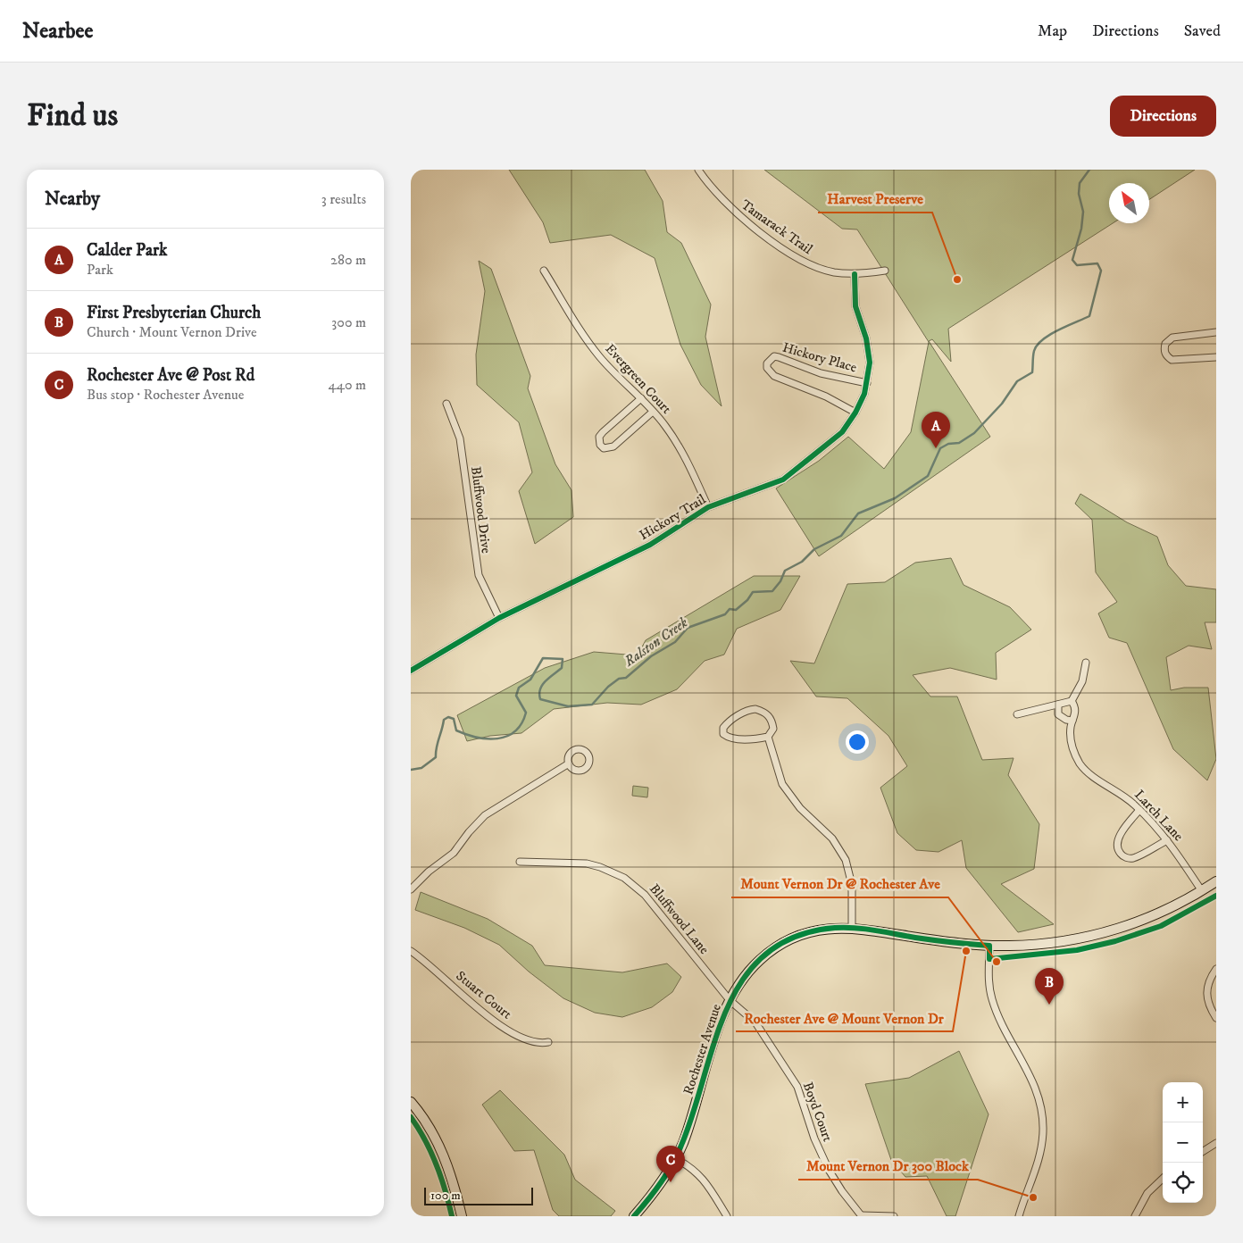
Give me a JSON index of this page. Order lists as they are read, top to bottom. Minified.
{"streets":{"main road":["Rochester Avenue"],"street":["Tamarack Trail","Hickory Place","Evergreen Court","Bluffwood Drive","Hickory Trail","Larch Lane","Bluffwood Lane","Stuart Court","Boyd Court"]},"crossings":[["Tamarack Trail","Hickory Trail"],["Hickory Place","Hickory Trail"],["Evergreen Court","Hickory Trail"],["Bluffwood Drive","Hickory Trail"],["Larch Lane","Rochester Avenue"],["Bluffwood Lane","Rochester Avenue"],["Bluffwood Lane","Boyd Court"],["Rochester Avenue","Boyd Court"]],"water":["Ralston Creek"],"places":["Harvest Preserve","Rochester Ave @ Mount Vernon Dr","Mount Vernon Dr @ Rochester Ave","Mount Vernon Dr 300 Block"],"scale_bar":"100 m","north":"top left","page":{"header":"Nearbee","nav":["Map","Directions","Saved"],"buttons":"Directions","title":"Find us","heading":["Nearby","3 results"],"list":[{"mark":"A","name":"Calder Park","note":"Park","value":"280 m"},{"mark":"B","name":"First Presbyterian Church","note":"Church · Mount Vernon Drive","value":"300 m"},{"mark":"C","name":"Rochester Ave @ Post Rd","note":"Bus stop · Rochester Avenue","value":"440 m"}],"pins":["A","B","C"],"map_buttons":["+","−"],"scale":"100 m"}}
